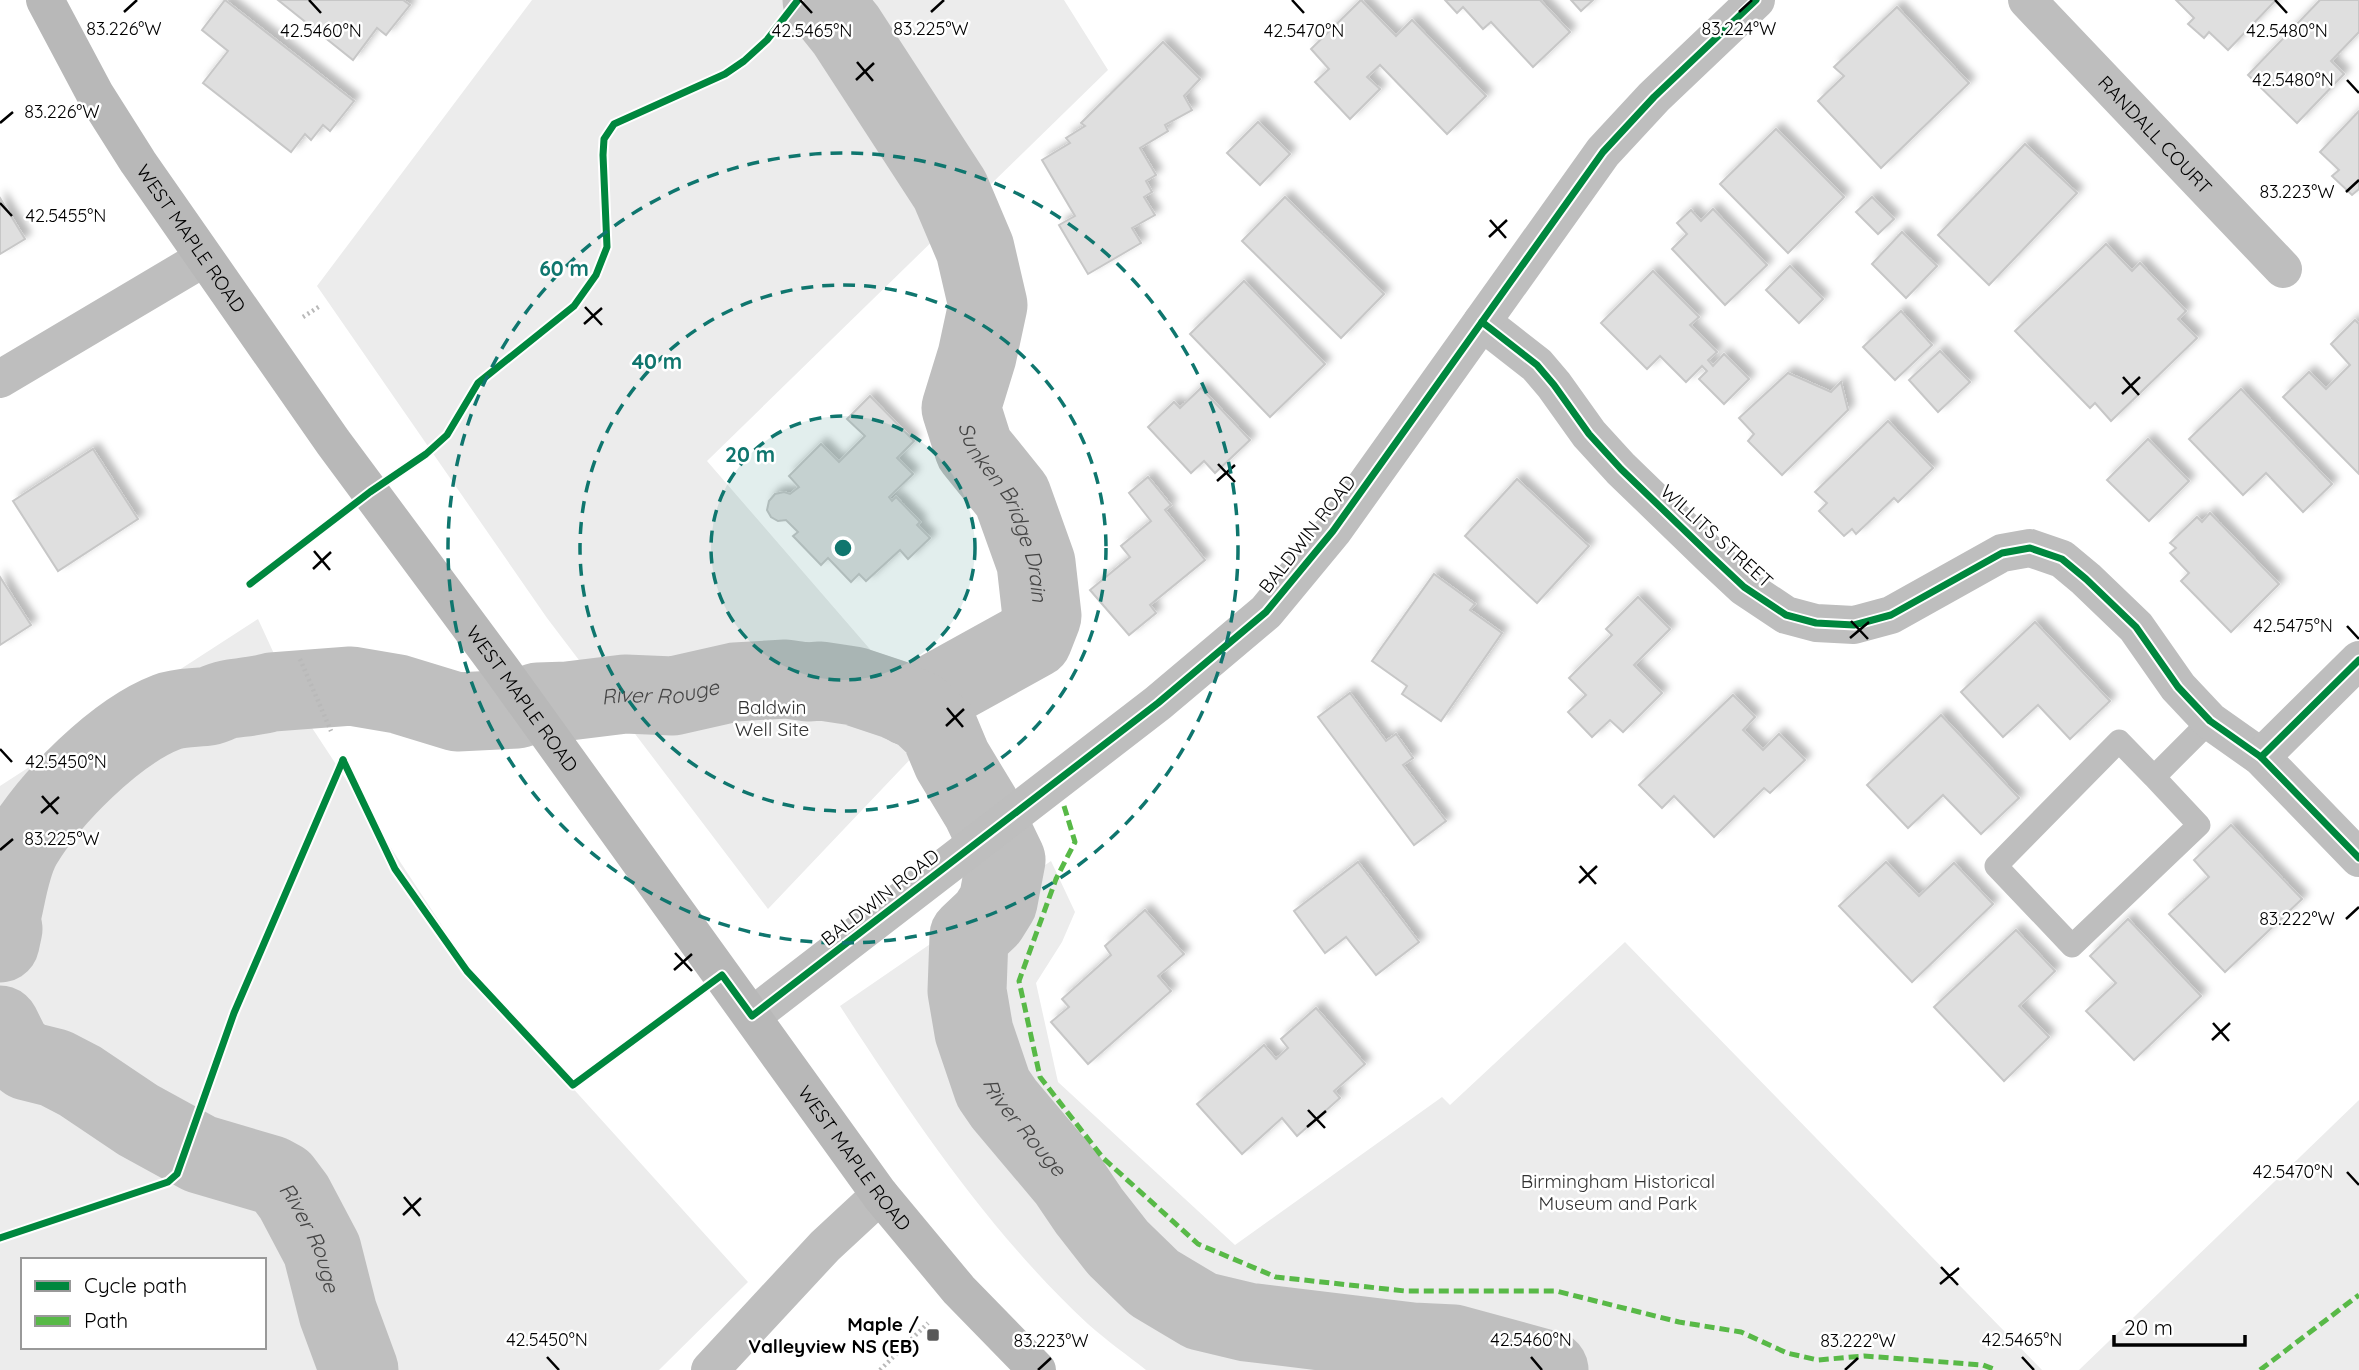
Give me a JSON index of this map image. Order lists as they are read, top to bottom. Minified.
{"streets":{"main road":["WEST MAPLE ROAD"],"street":["RANDALL COURT","BALDWIN ROAD","WILLITS STREET"]},"crossings":[["WEST MAPLE ROAD","BALDWIN ROAD"],["BALDWIN ROAD","WILLITS STREET"]],"water":["Sunken Bridge Drain","River Rouge"],"parks":["Baldwin Well Site","Birmingham Historical Museum and Park"],"places":{"transit":["Maple / Valleyview NS (EB)"]},"legend":["Cycle path","Path"],"scale_bar":"20 m","coordinates":["83.226°W","83.225°W","83.224°W","42.5465°N","42.5470°N","42.5480°N","42.5460°N","83.223°W","42.5455°N","42.5475°N","42.5450°N","83.222°W"],"rings":["60 m","40 m","20 m"]}
